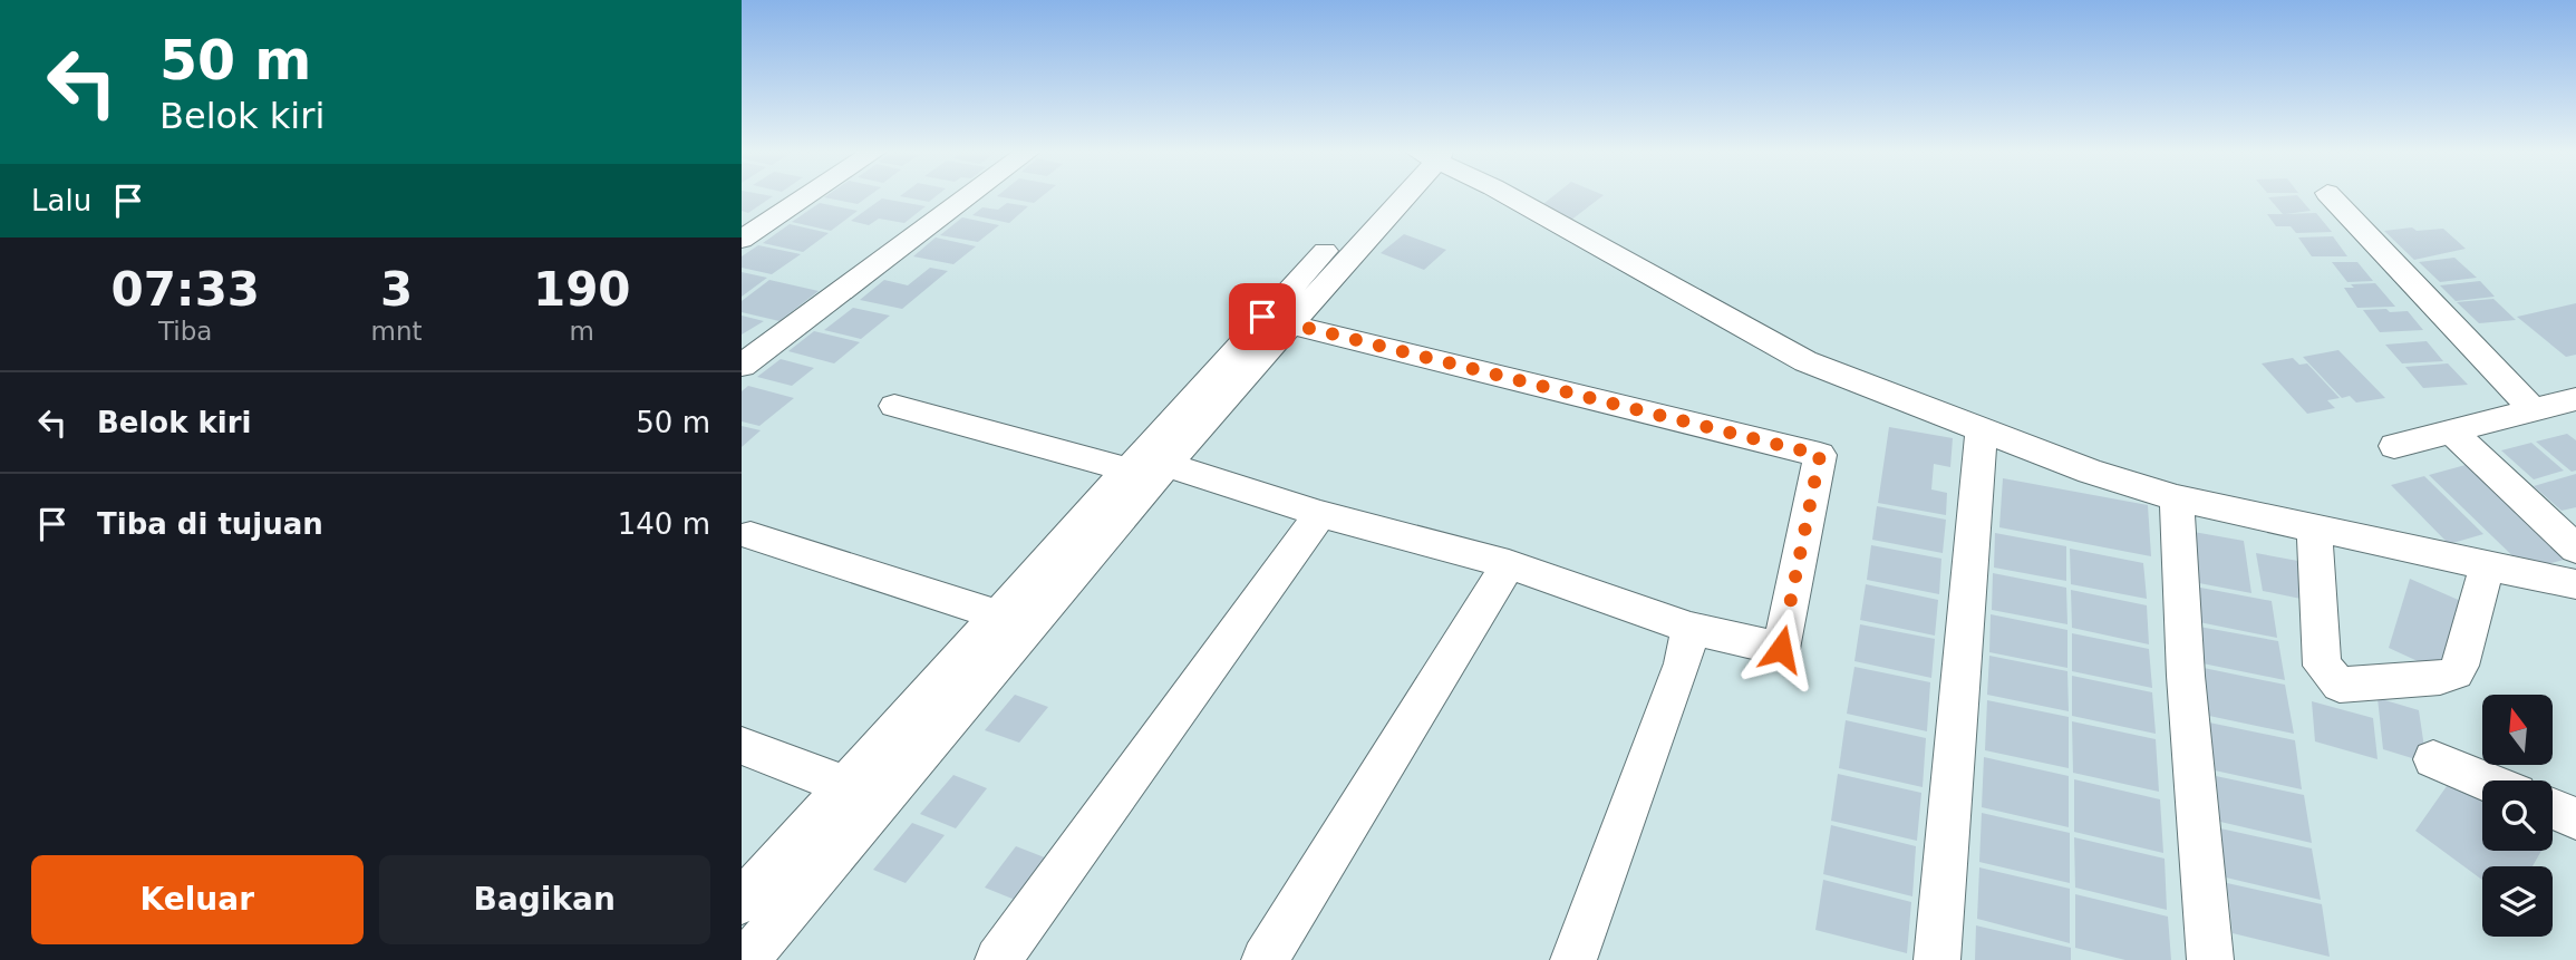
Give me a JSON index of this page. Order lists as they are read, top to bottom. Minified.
{"north":"top","page":{"turn":["50 m","Belok kiri"],"then":"Lalu","eta":["07:33","Tiba","3","mnt","190","m"],"list":[{"name":"Belok kiri","value":"50 m"},{"name":"Tiba di tujuan","value":"140 m"}],"buttons":["Keluar","Bagikan"]}}
